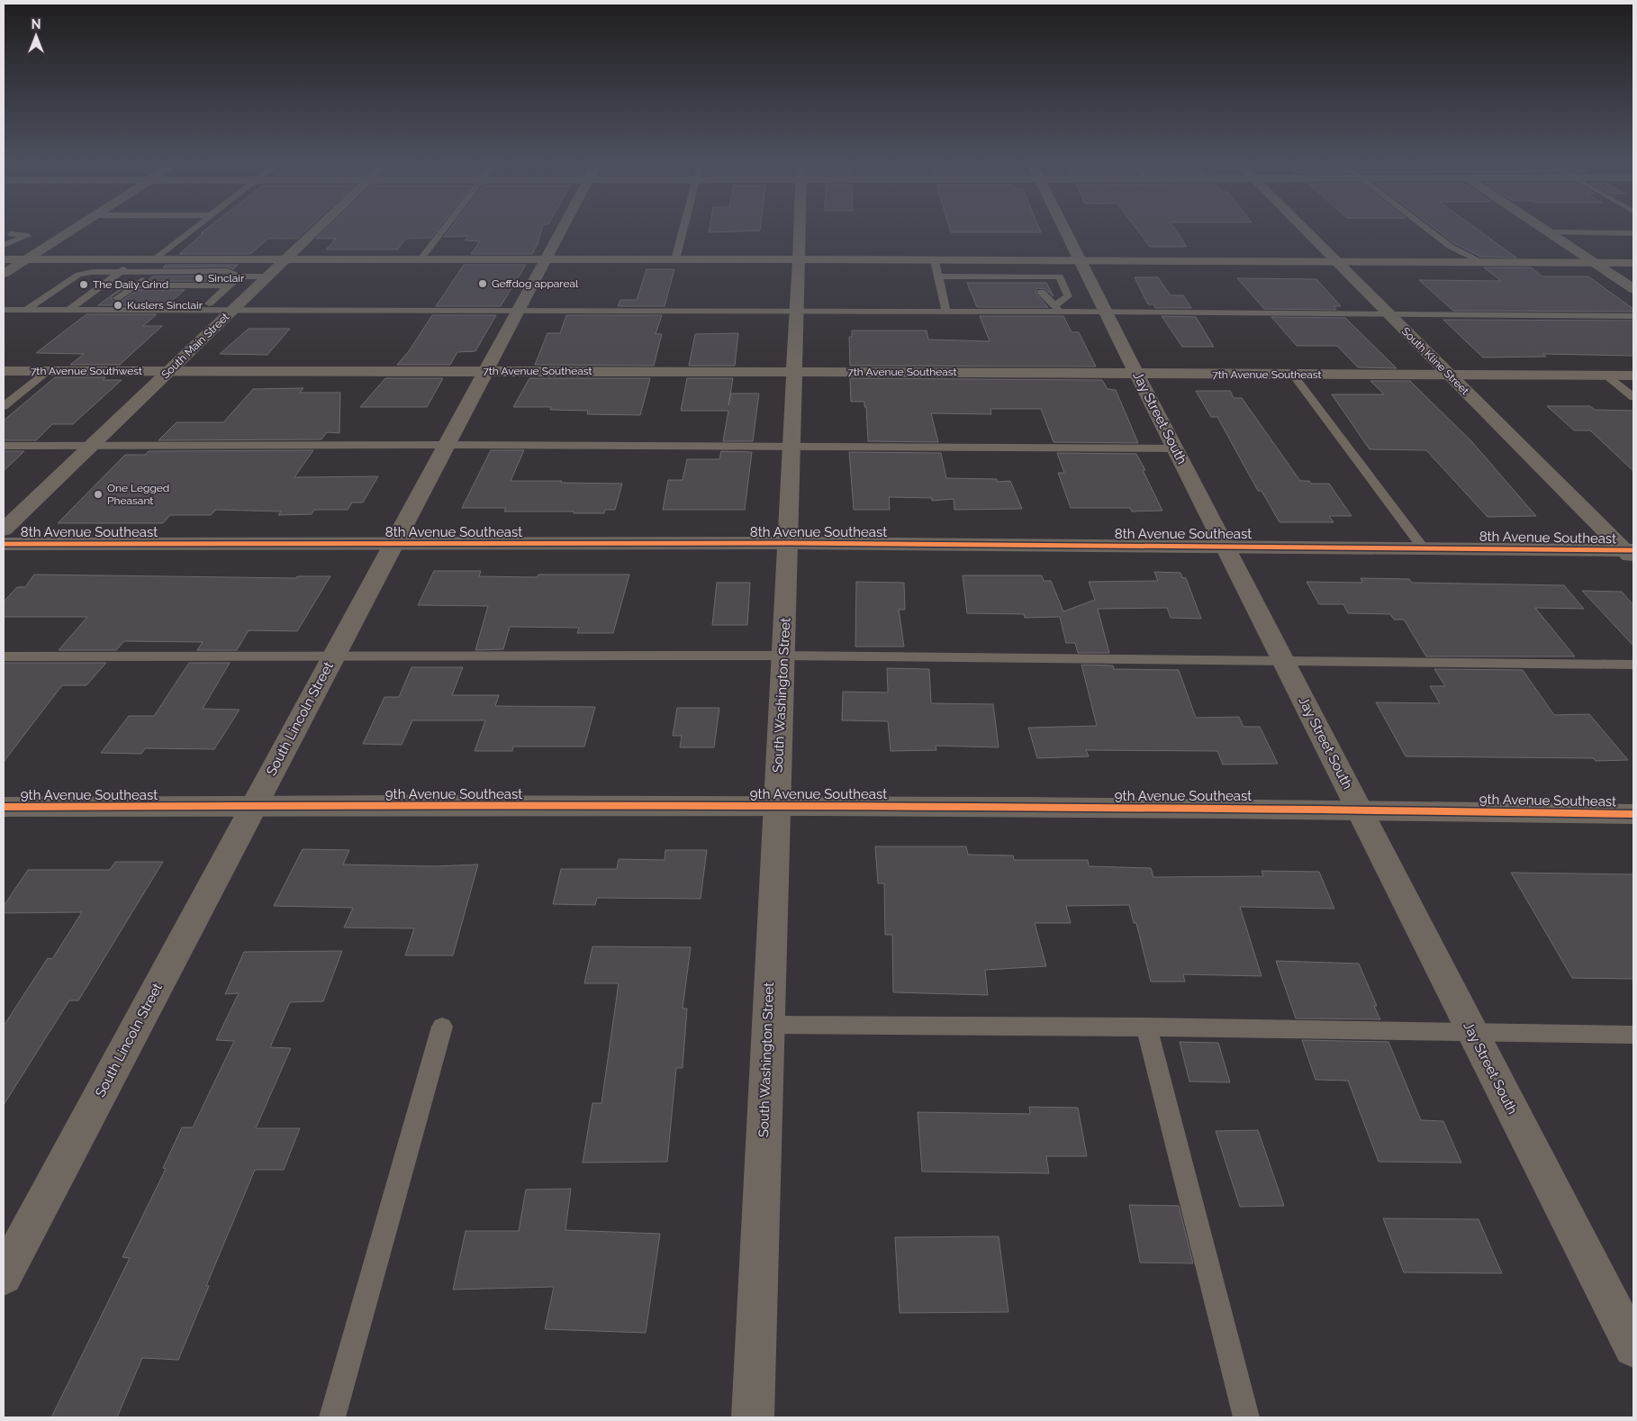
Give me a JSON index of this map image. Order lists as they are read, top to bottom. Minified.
{"streets":{"street":["South Main Street","South Kline Street","7th Avenue Southwest","7th Avenue Southeast","Jay Street South","8th Avenue Southeast","South Washington Street","South Lincoln Street","9th Avenue Southeast"]},"crossings":[["South Main Street","7th Avenue Southwest"],["South Main Street","7th Avenue Southeast"],["South Kline Street","7th Avenue Southeast"],["South Kline Street","8th Avenue Southeast"],["7th Avenue Southwest","7th Avenue Southeast"],["7th Avenue Southeast","Jay Street South"],["7th Avenue Southeast","South Washington Street"],["7th Avenue Southeast","South Lincoln Street"],["Jay Street South","8th Avenue Southeast"],["Jay Street South","9th Avenue Southeast"],["8th Avenue Southeast","South Washington Street"],["8th Avenue Southeast","South Lincoln Street"],["South Washington Street","9th Avenue Southeast"],["South Lincoln Street","9th Avenue Southeast"]],"places":["Sinclair","Geffdog appareal","The Daily Grind","Kuslers Sinclair","One Legged Pheasant"],"north":"top"}
